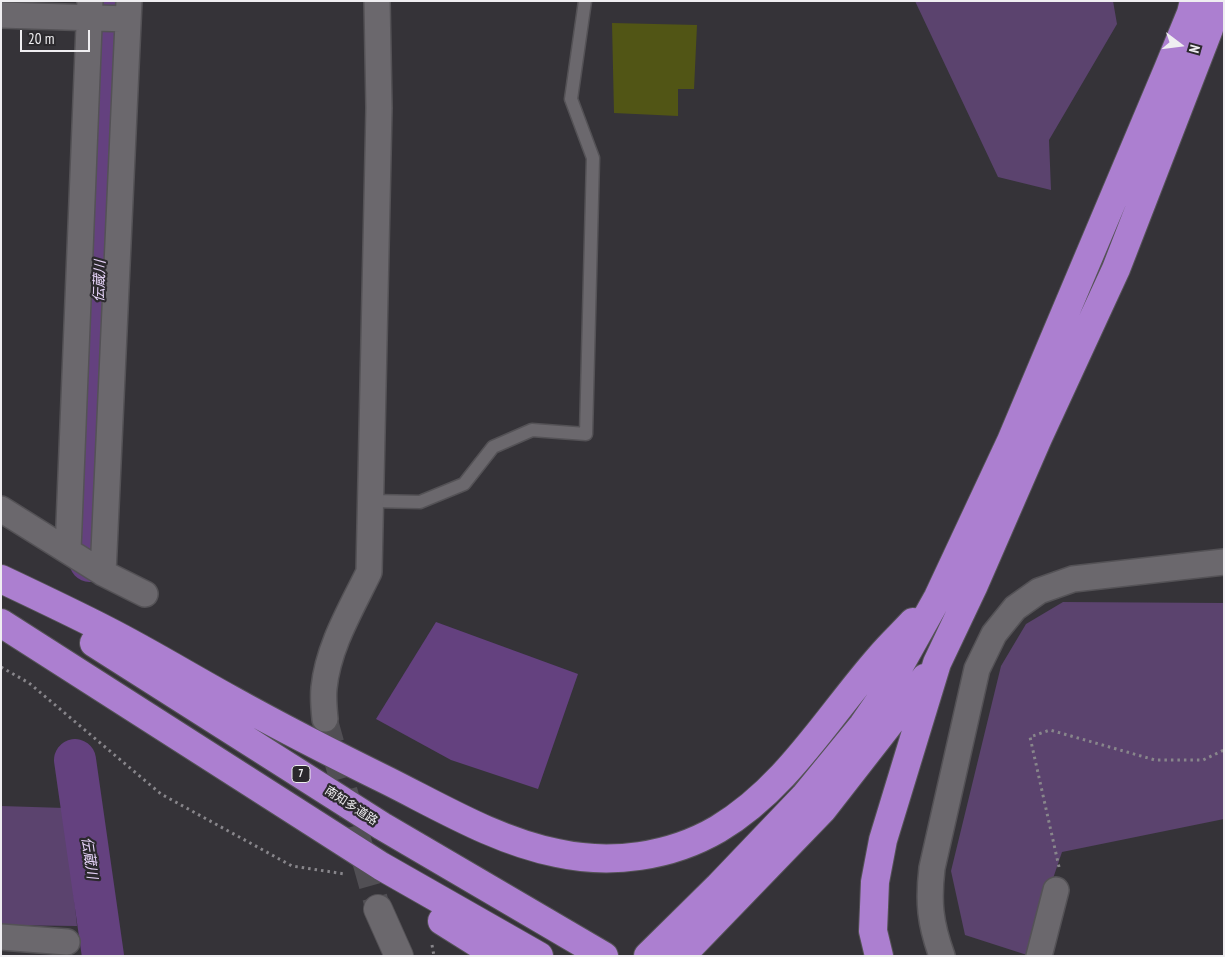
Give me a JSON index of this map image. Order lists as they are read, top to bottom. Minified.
{"streets":{"highway":["7","南知多道路"]},"water":["伝蔵川"],"scale_bar":"20 m","north":"right"}
